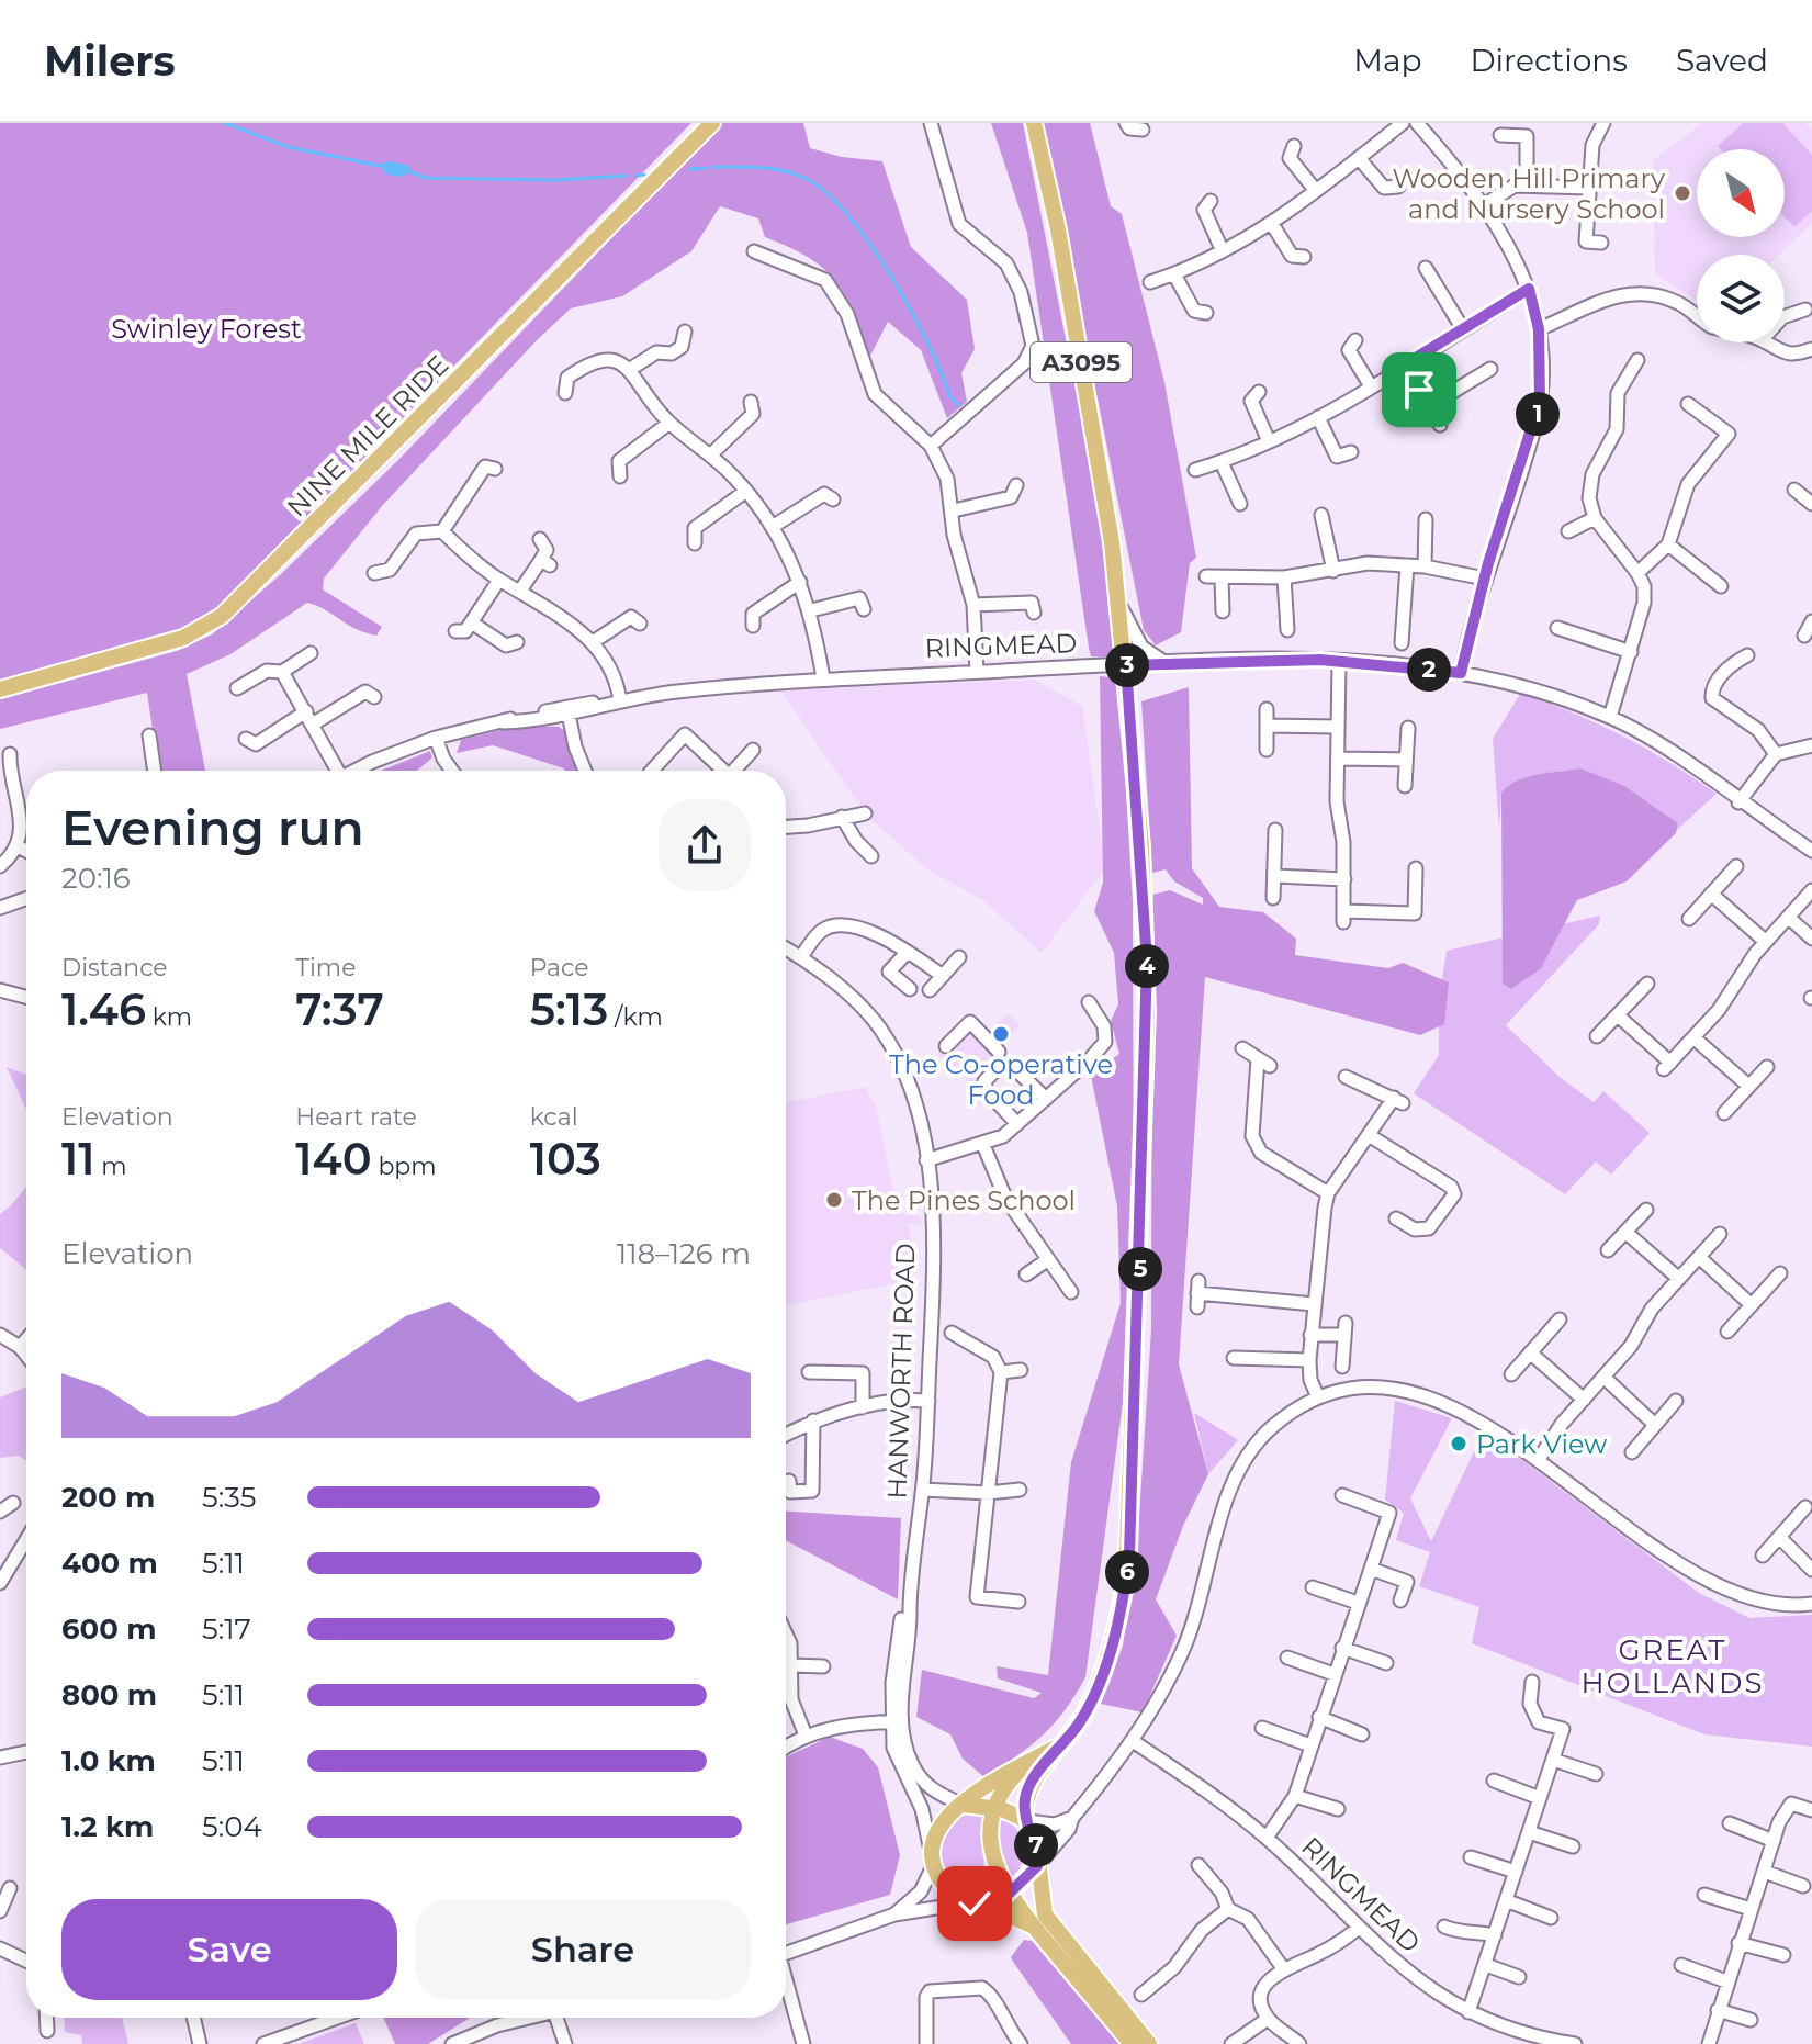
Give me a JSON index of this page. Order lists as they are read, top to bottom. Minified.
{"streets":{"main road":["A3095","NINE MILE RIDE"],"street":["RINGMEAD","HANWORTH ROAD"]},"crossings":[["A3095","RINGMEAD"],["A3095","HANWORTH ROAD"]],"districts":["GREAT HOLLANDS"],"parks":["Swinley Forest"],"places":["Wooden Hill Primary and Nursery School","The Co-operative Food","The Pines School","Park View"],"north":"bottom right","page":{"header":"Milers","nav":["Map","Directions","Saved"],"pins":["1","3","2","4","5","6","7"],"heading":["Evening run","20:16"],"stats":[["Distance","1.46 km"],["Time","7:37"],["Pace","5:13 /km"],["Elevation","11 m"],["Heart rate","140 bpm"],["kcal","103"]],"chart":["Elevation","118–126 m"],"list":[{"name":"200 m","note":"5:35"},{"name":"400 m","note":"5:11"},{"name":"600 m","note":"5:17"},{"name":"800 m","note":"5:11"},{"name":"1.0 km","note":"5:11"},{"name":"1.2 km","note":"5:04"}],"buttons":["Save","Share"]}}
